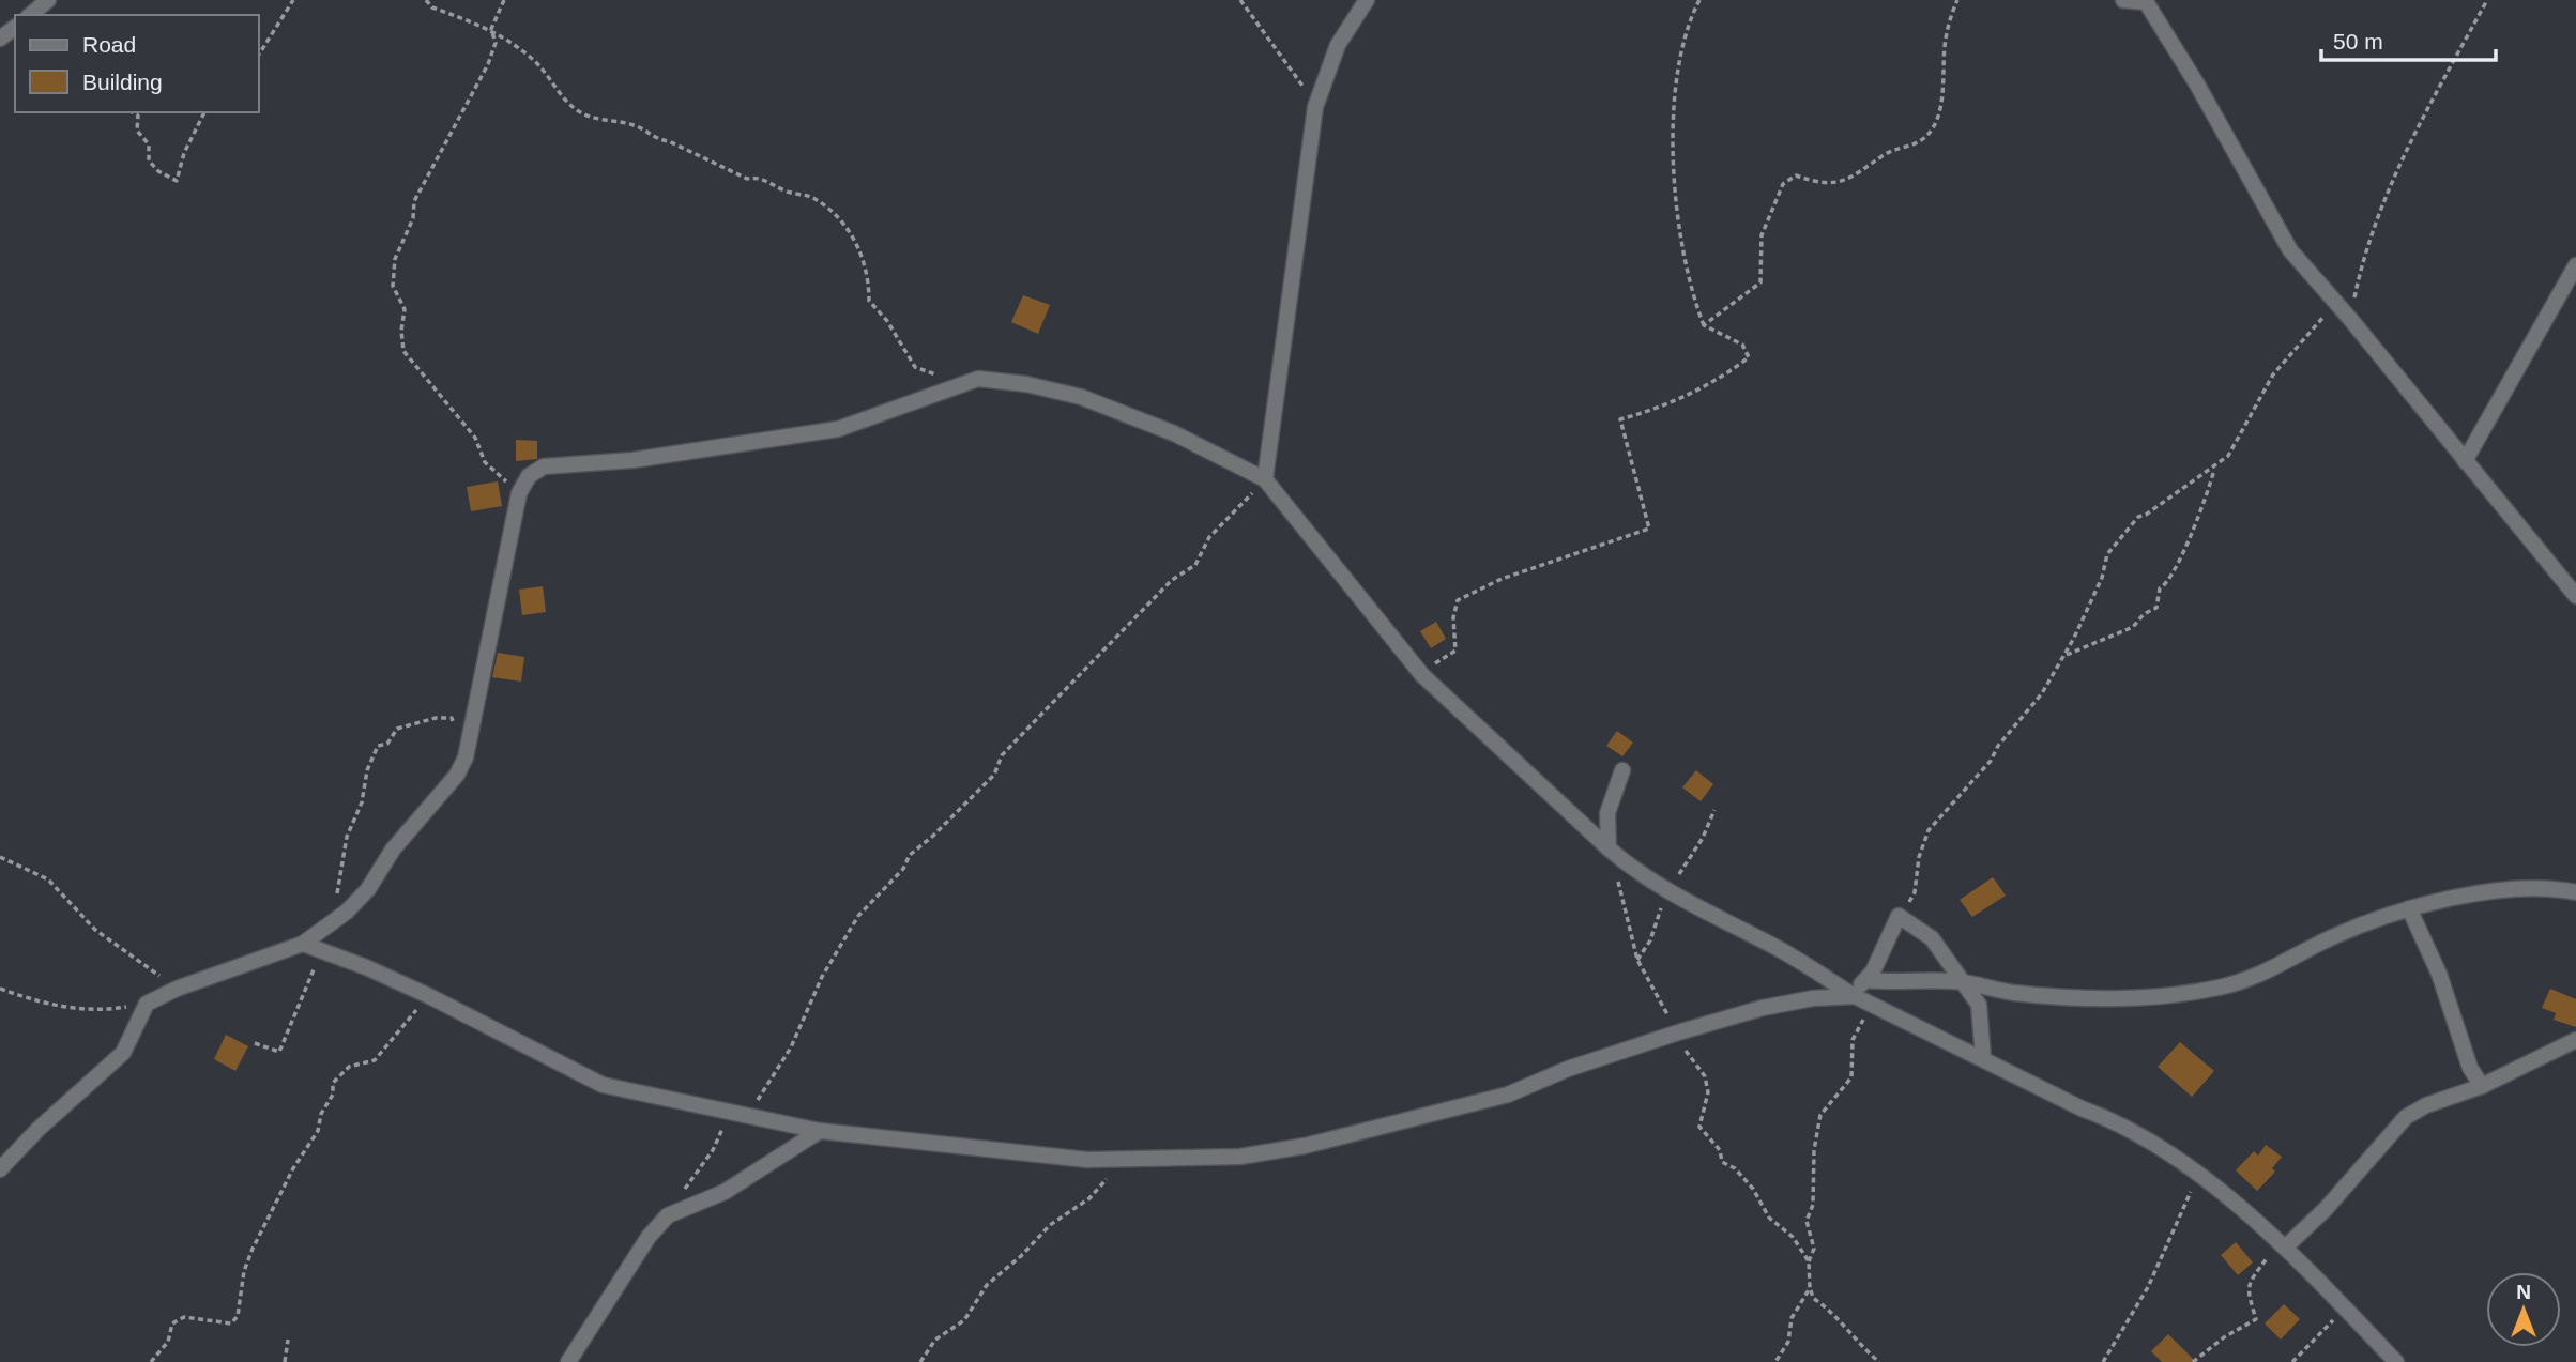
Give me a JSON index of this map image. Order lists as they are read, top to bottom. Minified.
{"legend":["Road","Building"],"scale_bar":"50 m","north":"top"}
